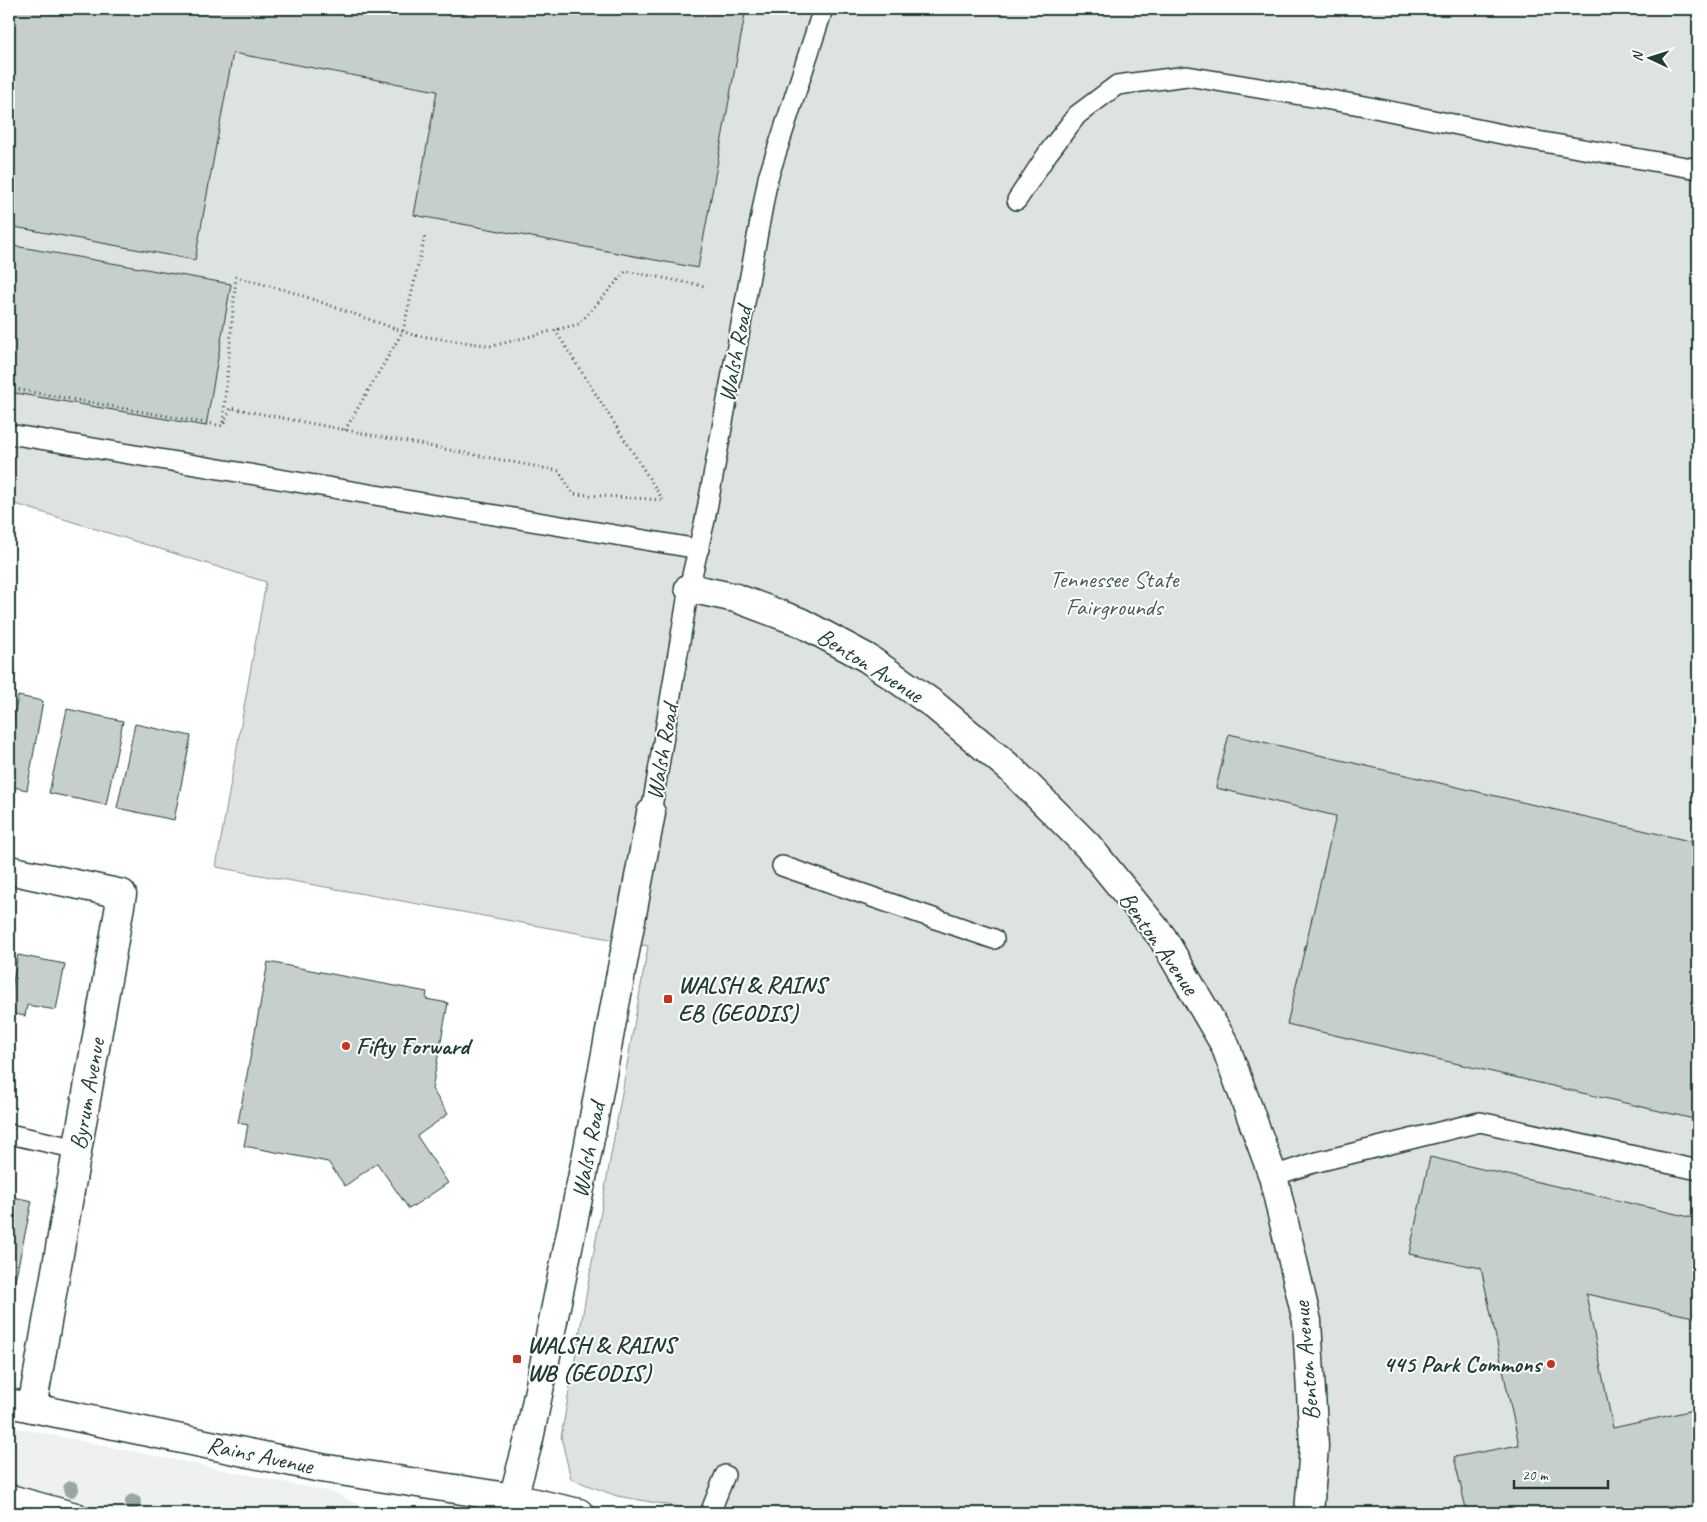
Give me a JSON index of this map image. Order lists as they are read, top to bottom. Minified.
{"streets":{"street":["Walsh Road","Benton Avenue","Byrum Avenue","Rains Avenue"]},"crossings":[["Walsh Road","Benton Avenue"],["Walsh Road","Rains Avenue"],["Byrum Avenue","Rains Avenue"]],"parks":["Tennessee State Fairgrounds"],"places":{"transit":["WALSH & RAINS EB (GEODIS)","WALSH & RAINS WB (GEODIS)"],"other":["Fifty Forward","445 Park Commons"]},"scale_bar":"20 m","north":"left"}
